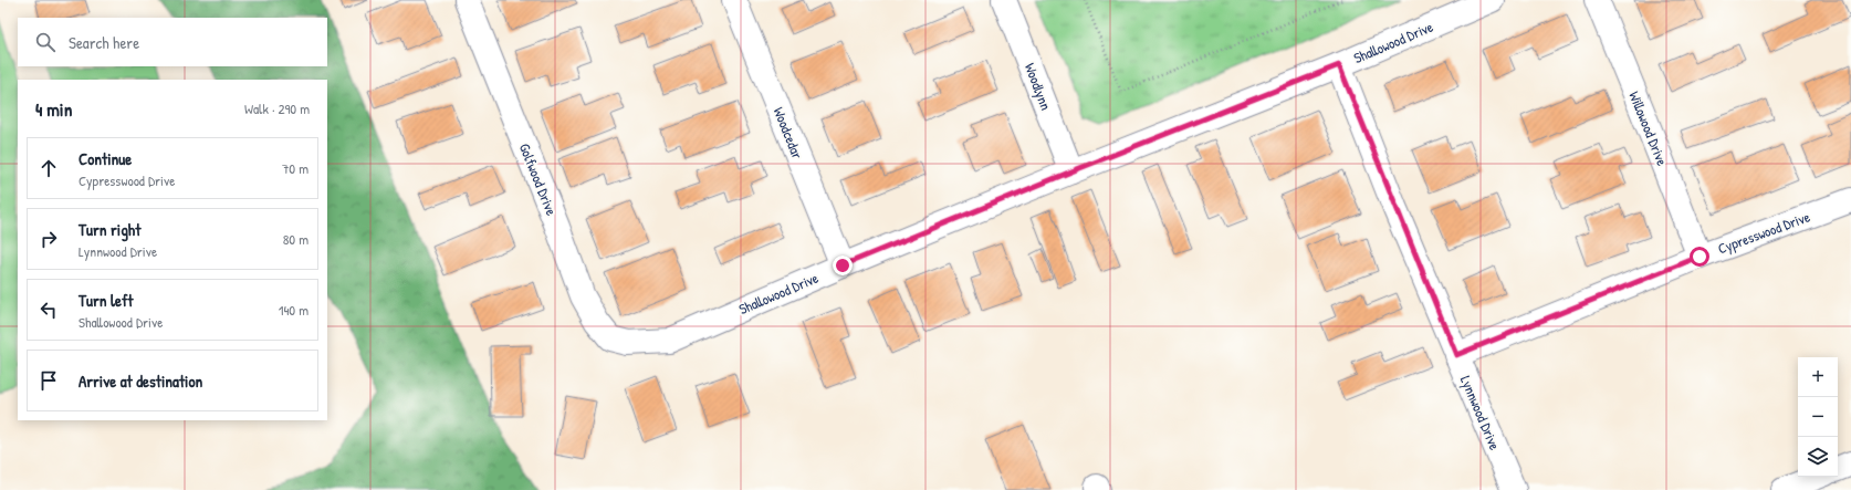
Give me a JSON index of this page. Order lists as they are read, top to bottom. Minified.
{"streets":{"street":["Shallowood Drive","Woodlynn","Willowood Drive","Woodcedar","Golfwood Drive","Cypresswood Drive","Lynnwood Drive"]},"crossings":[["Shallowood Drive","Woodlynn"],["Shallowood Drive","Woodcedar"],["Shallowood Drive","Golfwood Drive"],["Shallowood Drive","Lynnwood Drive"],["Willowood Drive","Cypresswood Drive"],["Cypresswood Drive","Lynnwood Drive"]],"page":{"search":"Search here","heading":["4 min","Walk · 290 m"],"list":[["Continue","Cypresswood Drive","70 m"],["Turn right","Lynnwood Drive","80 m"],["Turn left","Shallowood Drive","140 m"],"Arrive at destination"],"map_buttons":["+","−"]}}
